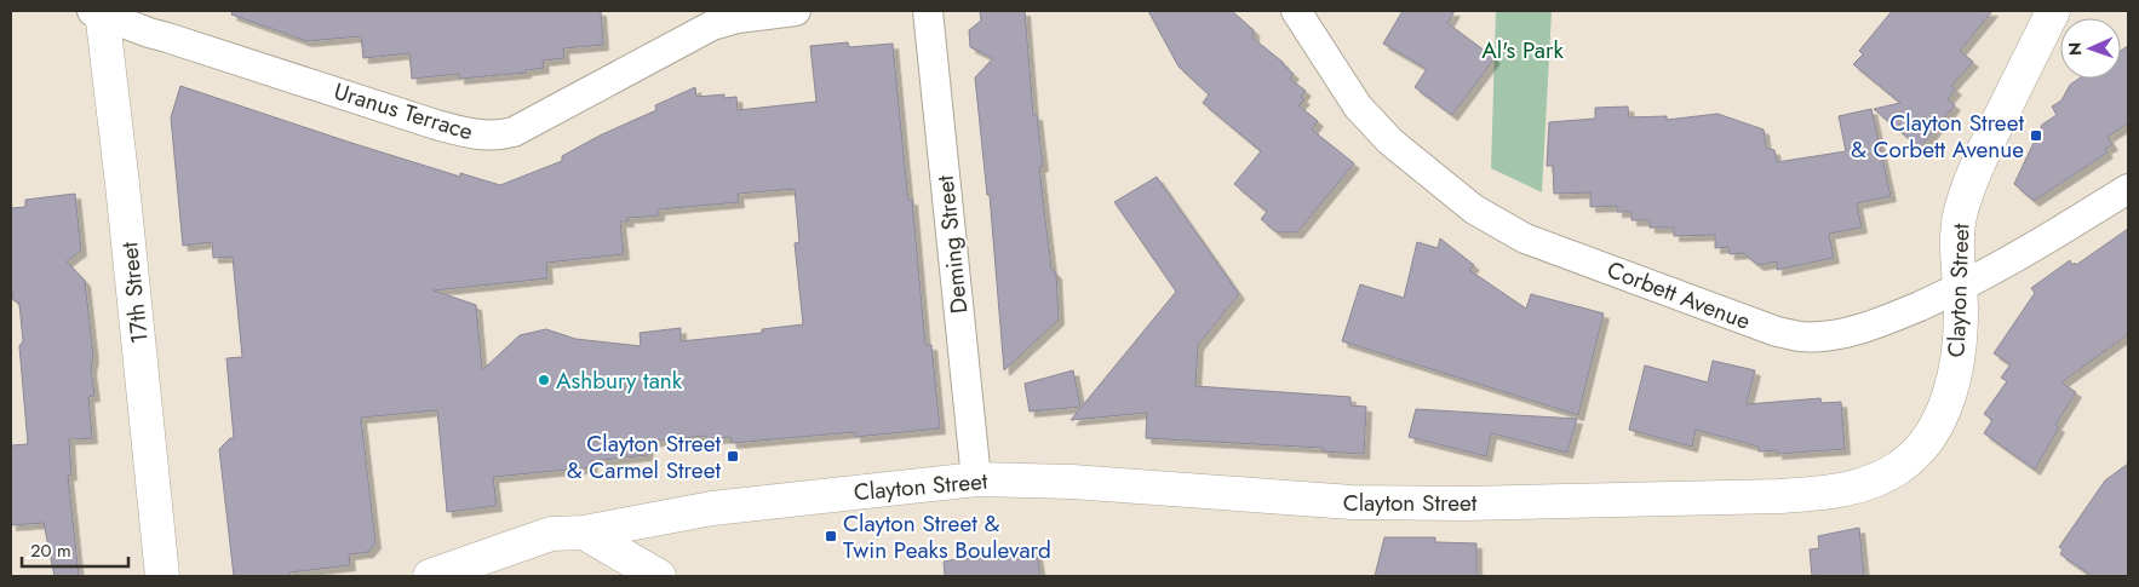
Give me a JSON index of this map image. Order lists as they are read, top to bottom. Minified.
{"streets":{"main road":["Clayton Street","17th Street"],"street":["Uranus Terrace","Deming Street","Corbett Avenue"]},"crossings":[["Uranus Terrace","17th Street"],["Deming Street","Clayton Street"],["Clayton Street","Corbett Avenue"]],"parks":["Al's Park"],"places":{"transit":["Clayton Street & Corbett Avenue","Clayton Street & Carmel Street","Clayton Street & Twin Peaks Boulevard"],"other":["Ashbury tank"]},"scale_bar":"20 m","north":"left"}
